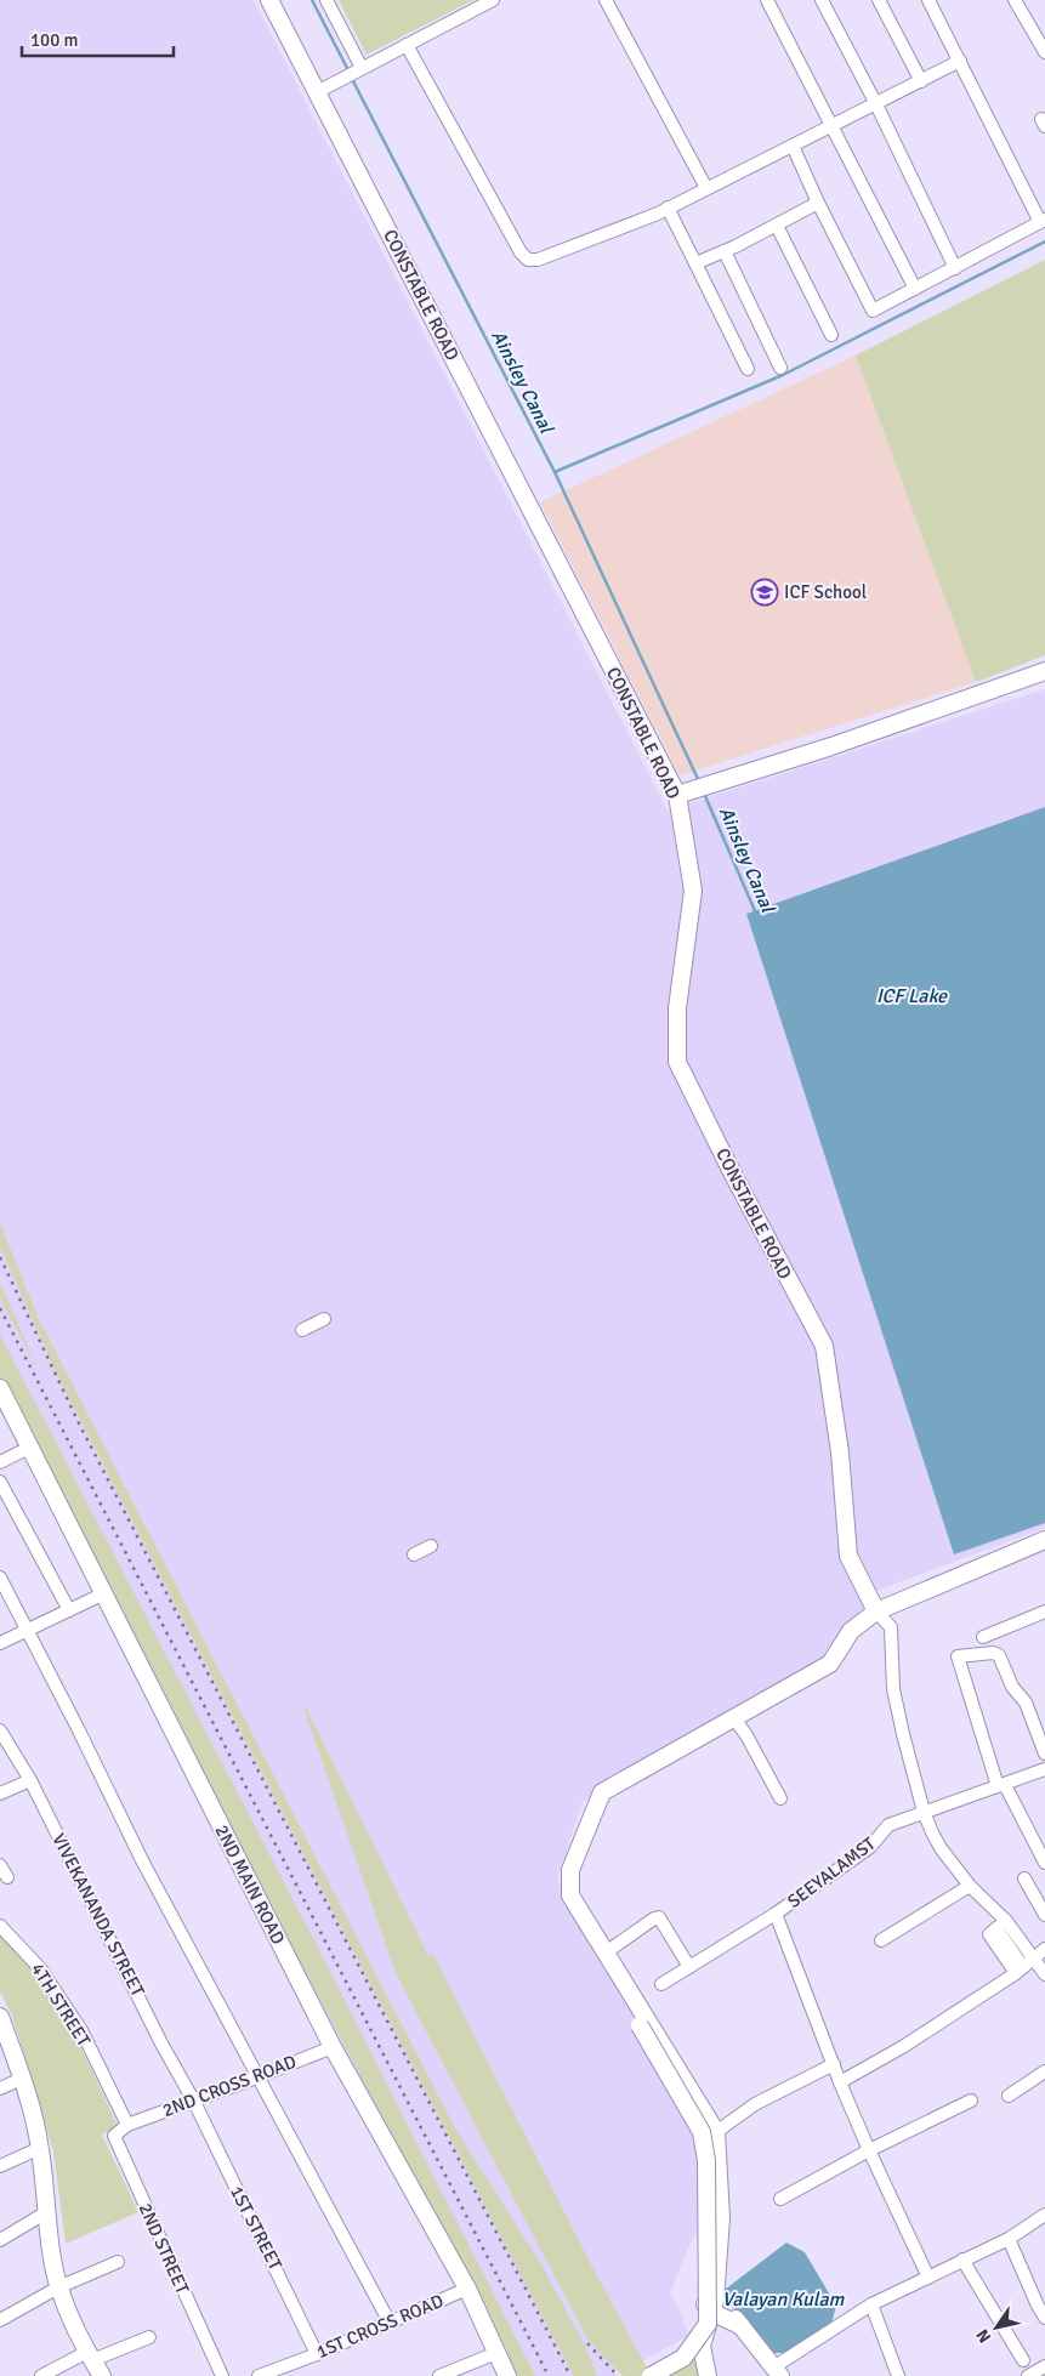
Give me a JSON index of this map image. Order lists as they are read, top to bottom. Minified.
{"streets":{"street":["CONSTABLE ROAD","SEEYALAMST","2ND MAIN ROAD","VIVEKANANDA STREET","4TH STREET","2ND CROSS ROAD","1ST STREET","2ND STREET","1ST CROSS ROAD"]},"crossings":[["2ND MAIN ROAD","2ND CROSS ROAD"],["2ND MAIN ROAD","1ST CROSS ROAD"],["VIVEKANANDA STREET","2ND CROSS ROAD"],["VIVEKANANDA STREET","1ST STREET"],["4TH STREET","2ND CROSS ROAD"],["4TH STREET","2ND STREET"],["2ND CROSS ROAD","1ST STREET"],["2ND CROSS ROAD","2ND STREET"],["1ST STREET","1ST CROSS ROAD"]],"water":["Ainsley Canal","ICF Lake","Valayan Kulam"],"places":{"school or university":["ICF School"]},"scale_bar":"100 m","north":"bottom left"}
